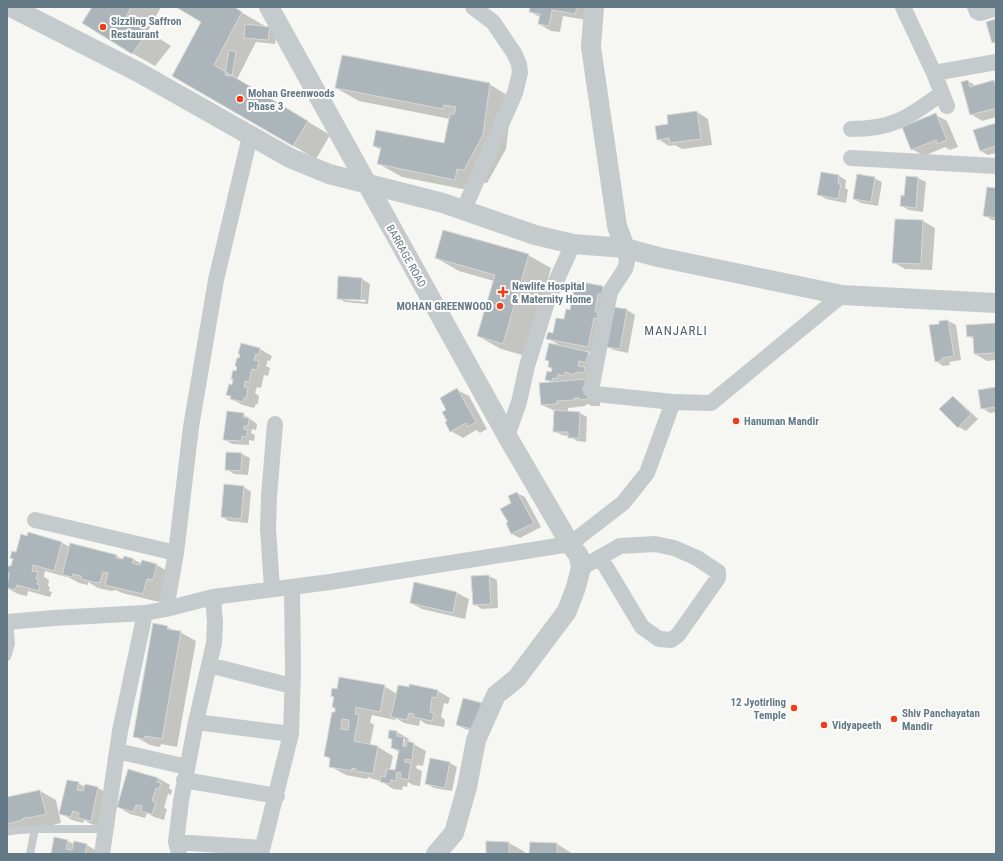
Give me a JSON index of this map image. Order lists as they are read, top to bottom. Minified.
{"streets":{"street":["BARRAGE ROAD"]},"districts":["MANJARLI"],"places":{"other":["Sizzling Saffron Restaurant","Mohan Greenwoods Phase 3","MOHAN GREENWOOD","Hanuman Mandir","12 Jyotirling Temple","Shiv Panchayatan Mandir","Vidyapeeth"],"health":["Newlife Hospital & Maternity Home"]}}
